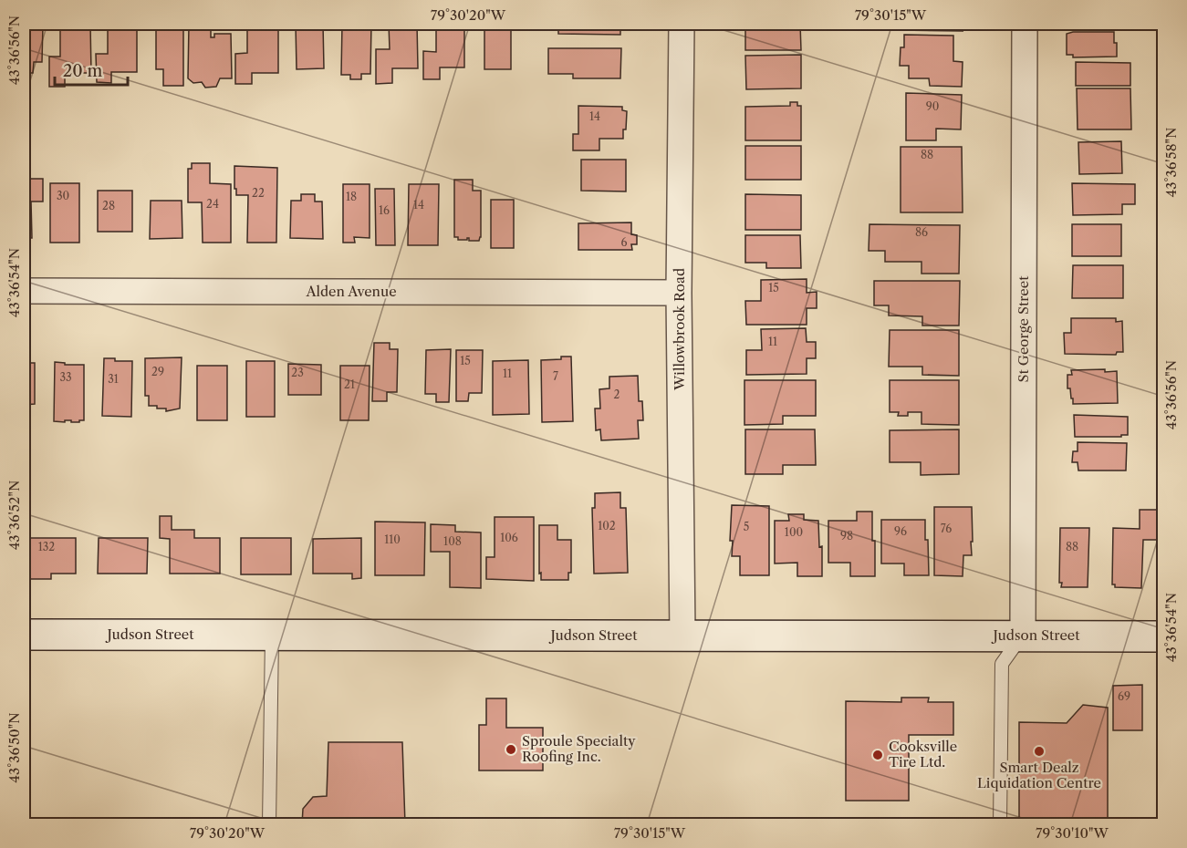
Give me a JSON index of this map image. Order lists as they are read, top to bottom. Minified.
{"streets":{"street":["Alden Avenue","Willowbrook Road","St George Street","Judson Street"]},"crossings":[["Alden Avenue","Willowbrook Road"],["Willowbrook Road","Judson Street"],["St George Street","Judson Street"]],"places":["Sproule Specialty Roofing Inc.","Smart Dealz Liquidation Centre","Cooksville Tire Ltd."],"house_numbers":["90","14","88","22","30","18","24","14","28","16","86","6","15","11","15","29","23","11","7","33","31","21","2","102","5","76","96","100","98","106","110","108","132","88","69"],"scale_bar":"20 m","coordinates":["79°30'20\"W","79°30'15\"W","43°36'56\"N","43°36'58\"N","43°36'54\"N","43°36'52\"N","43°36'50\"N","79°30'10\"W"]}
